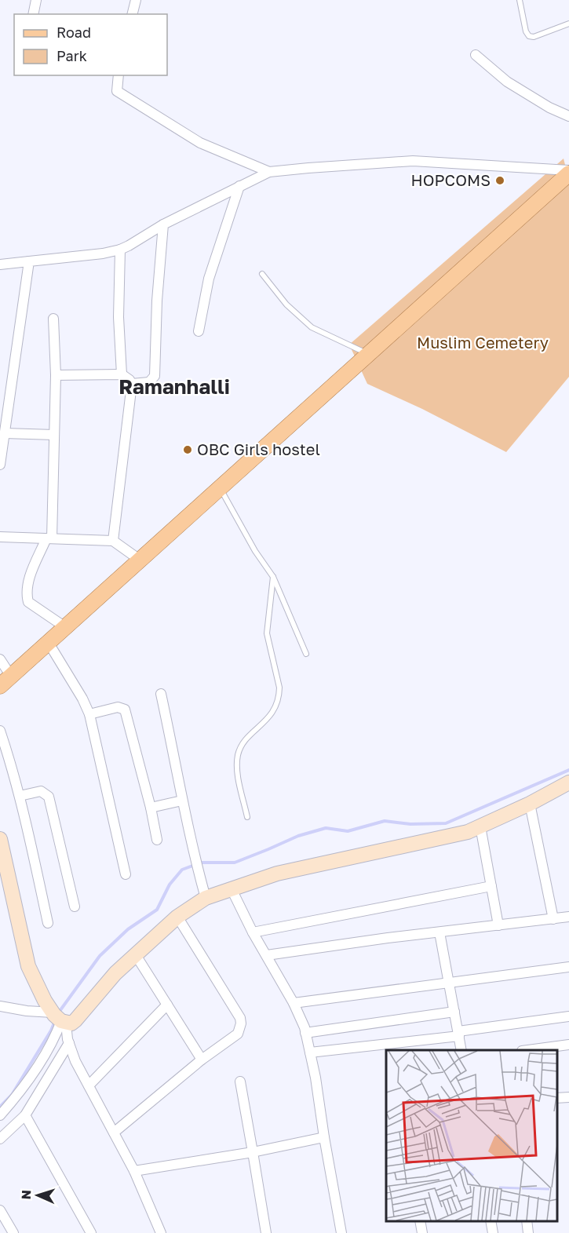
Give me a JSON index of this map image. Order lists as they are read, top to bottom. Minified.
{"districts":["Ramanhalli"],"parks":["Muslim Cemetery"],"places":["HOPCOMS","OBC Girls hostel"],"legend":["Road","Park"],"north":"left"}
